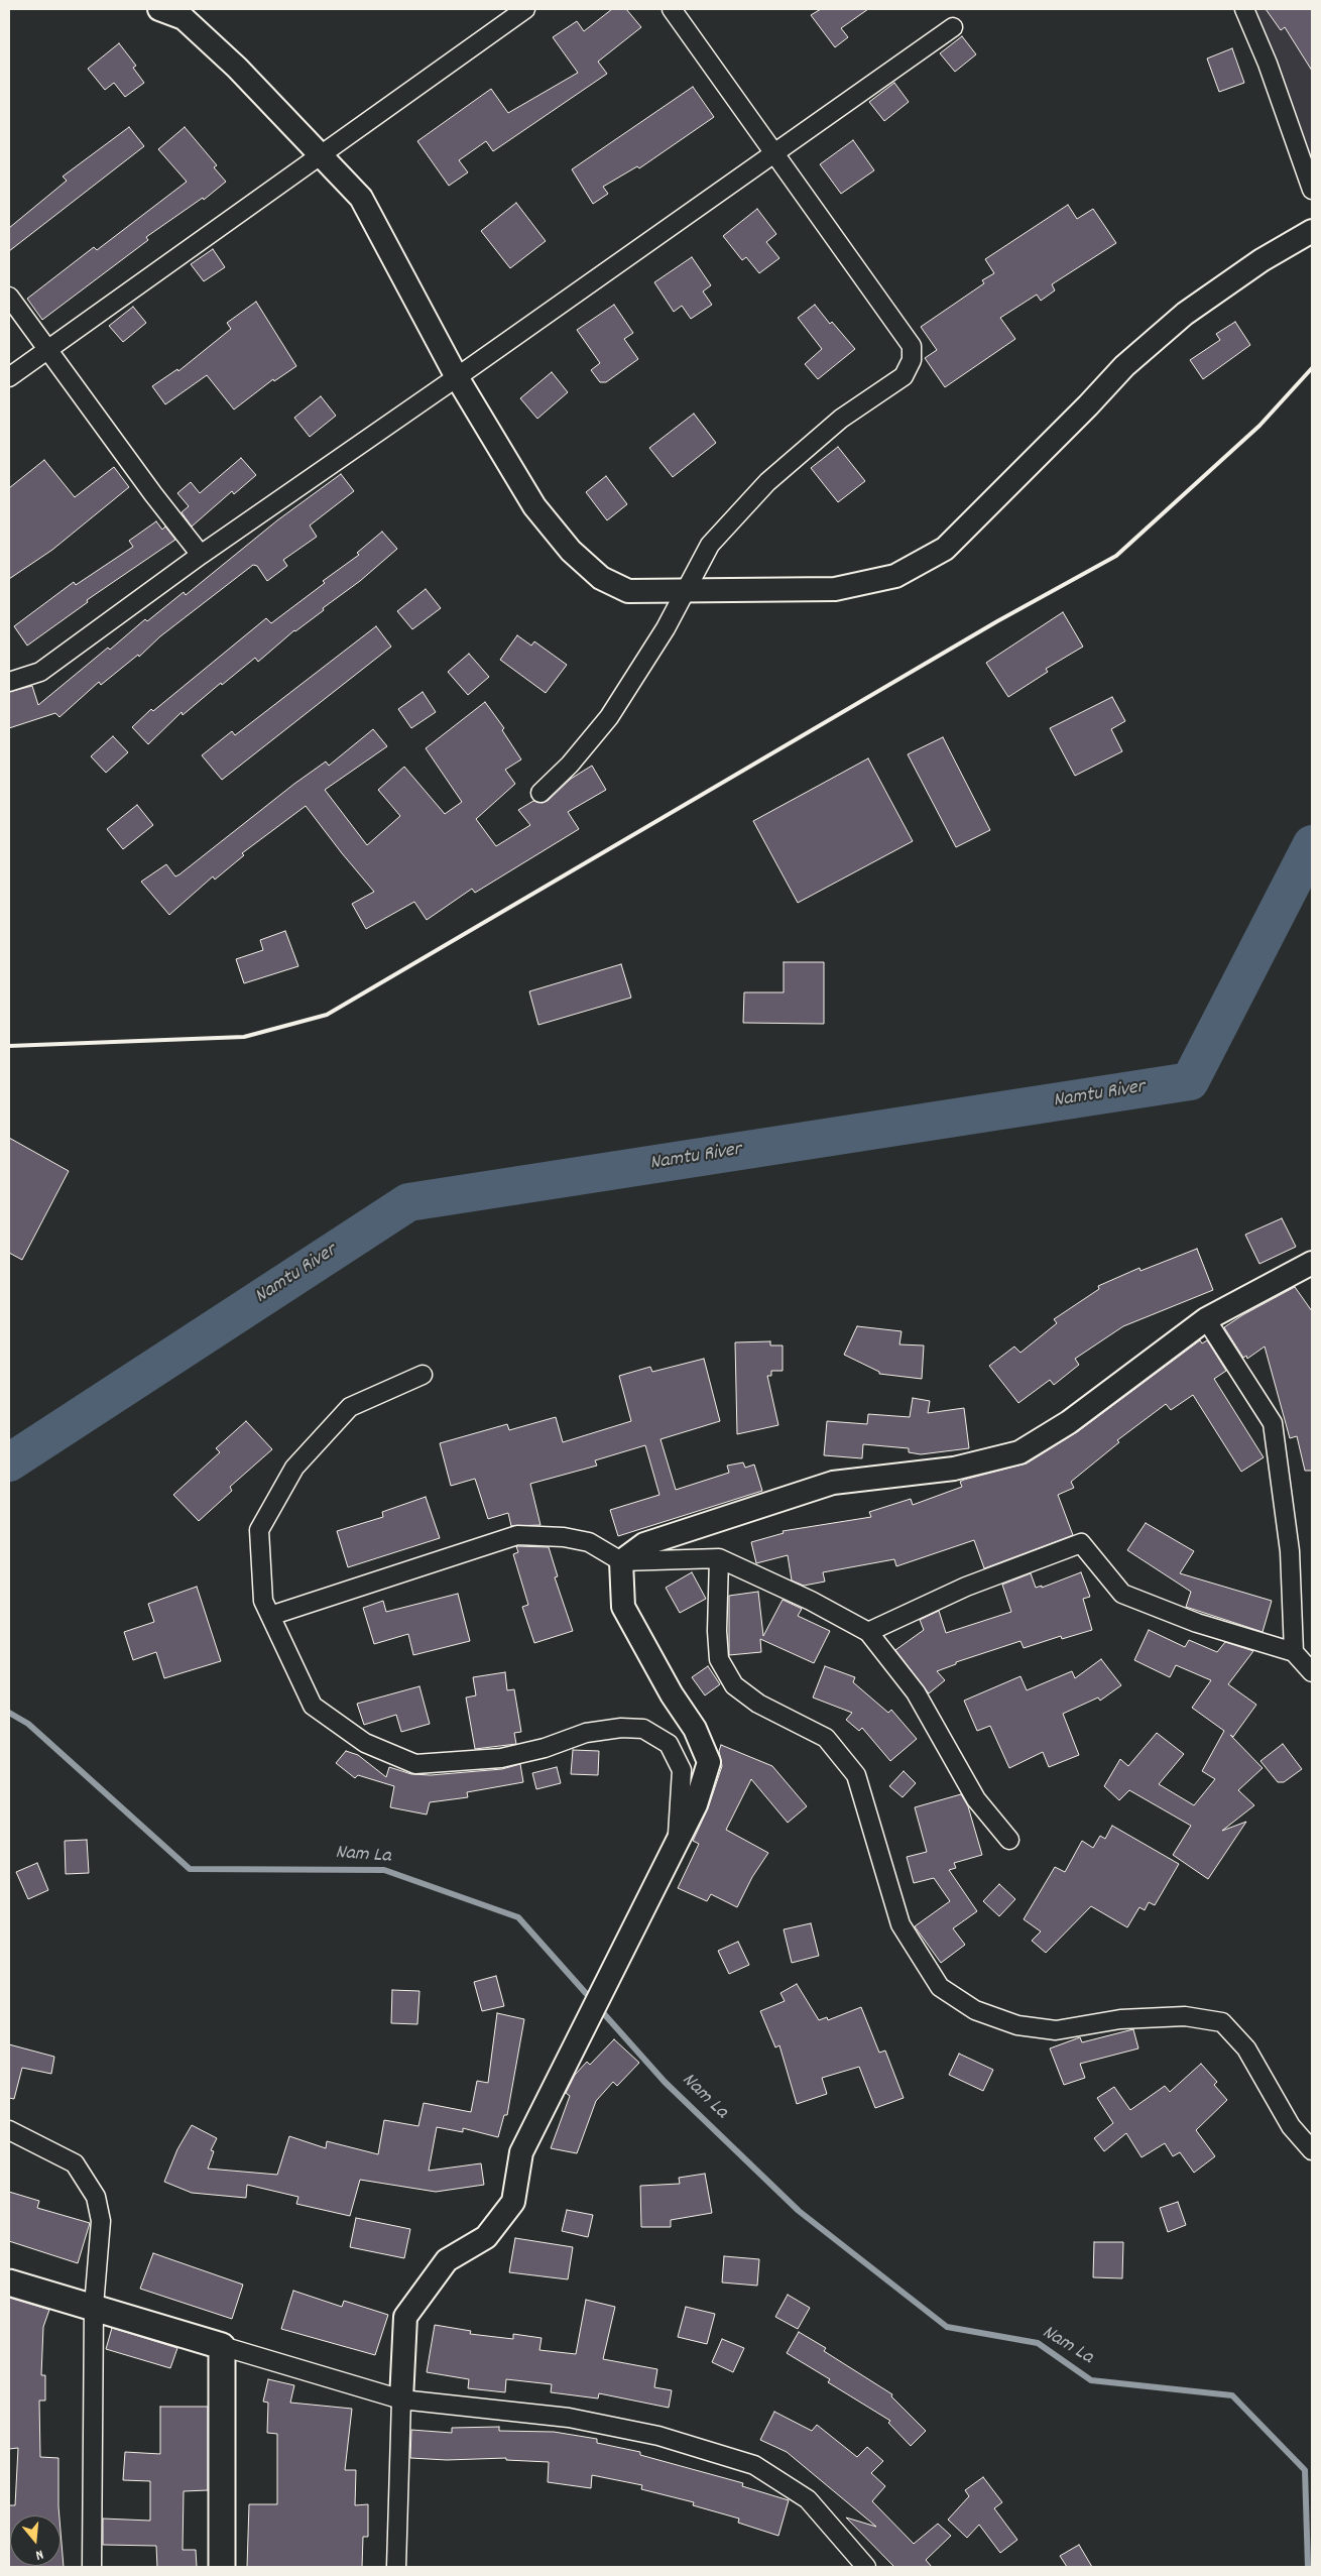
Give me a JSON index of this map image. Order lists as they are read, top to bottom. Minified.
{"water":["Namtu River","Nam La"],"north":"bottom"}
